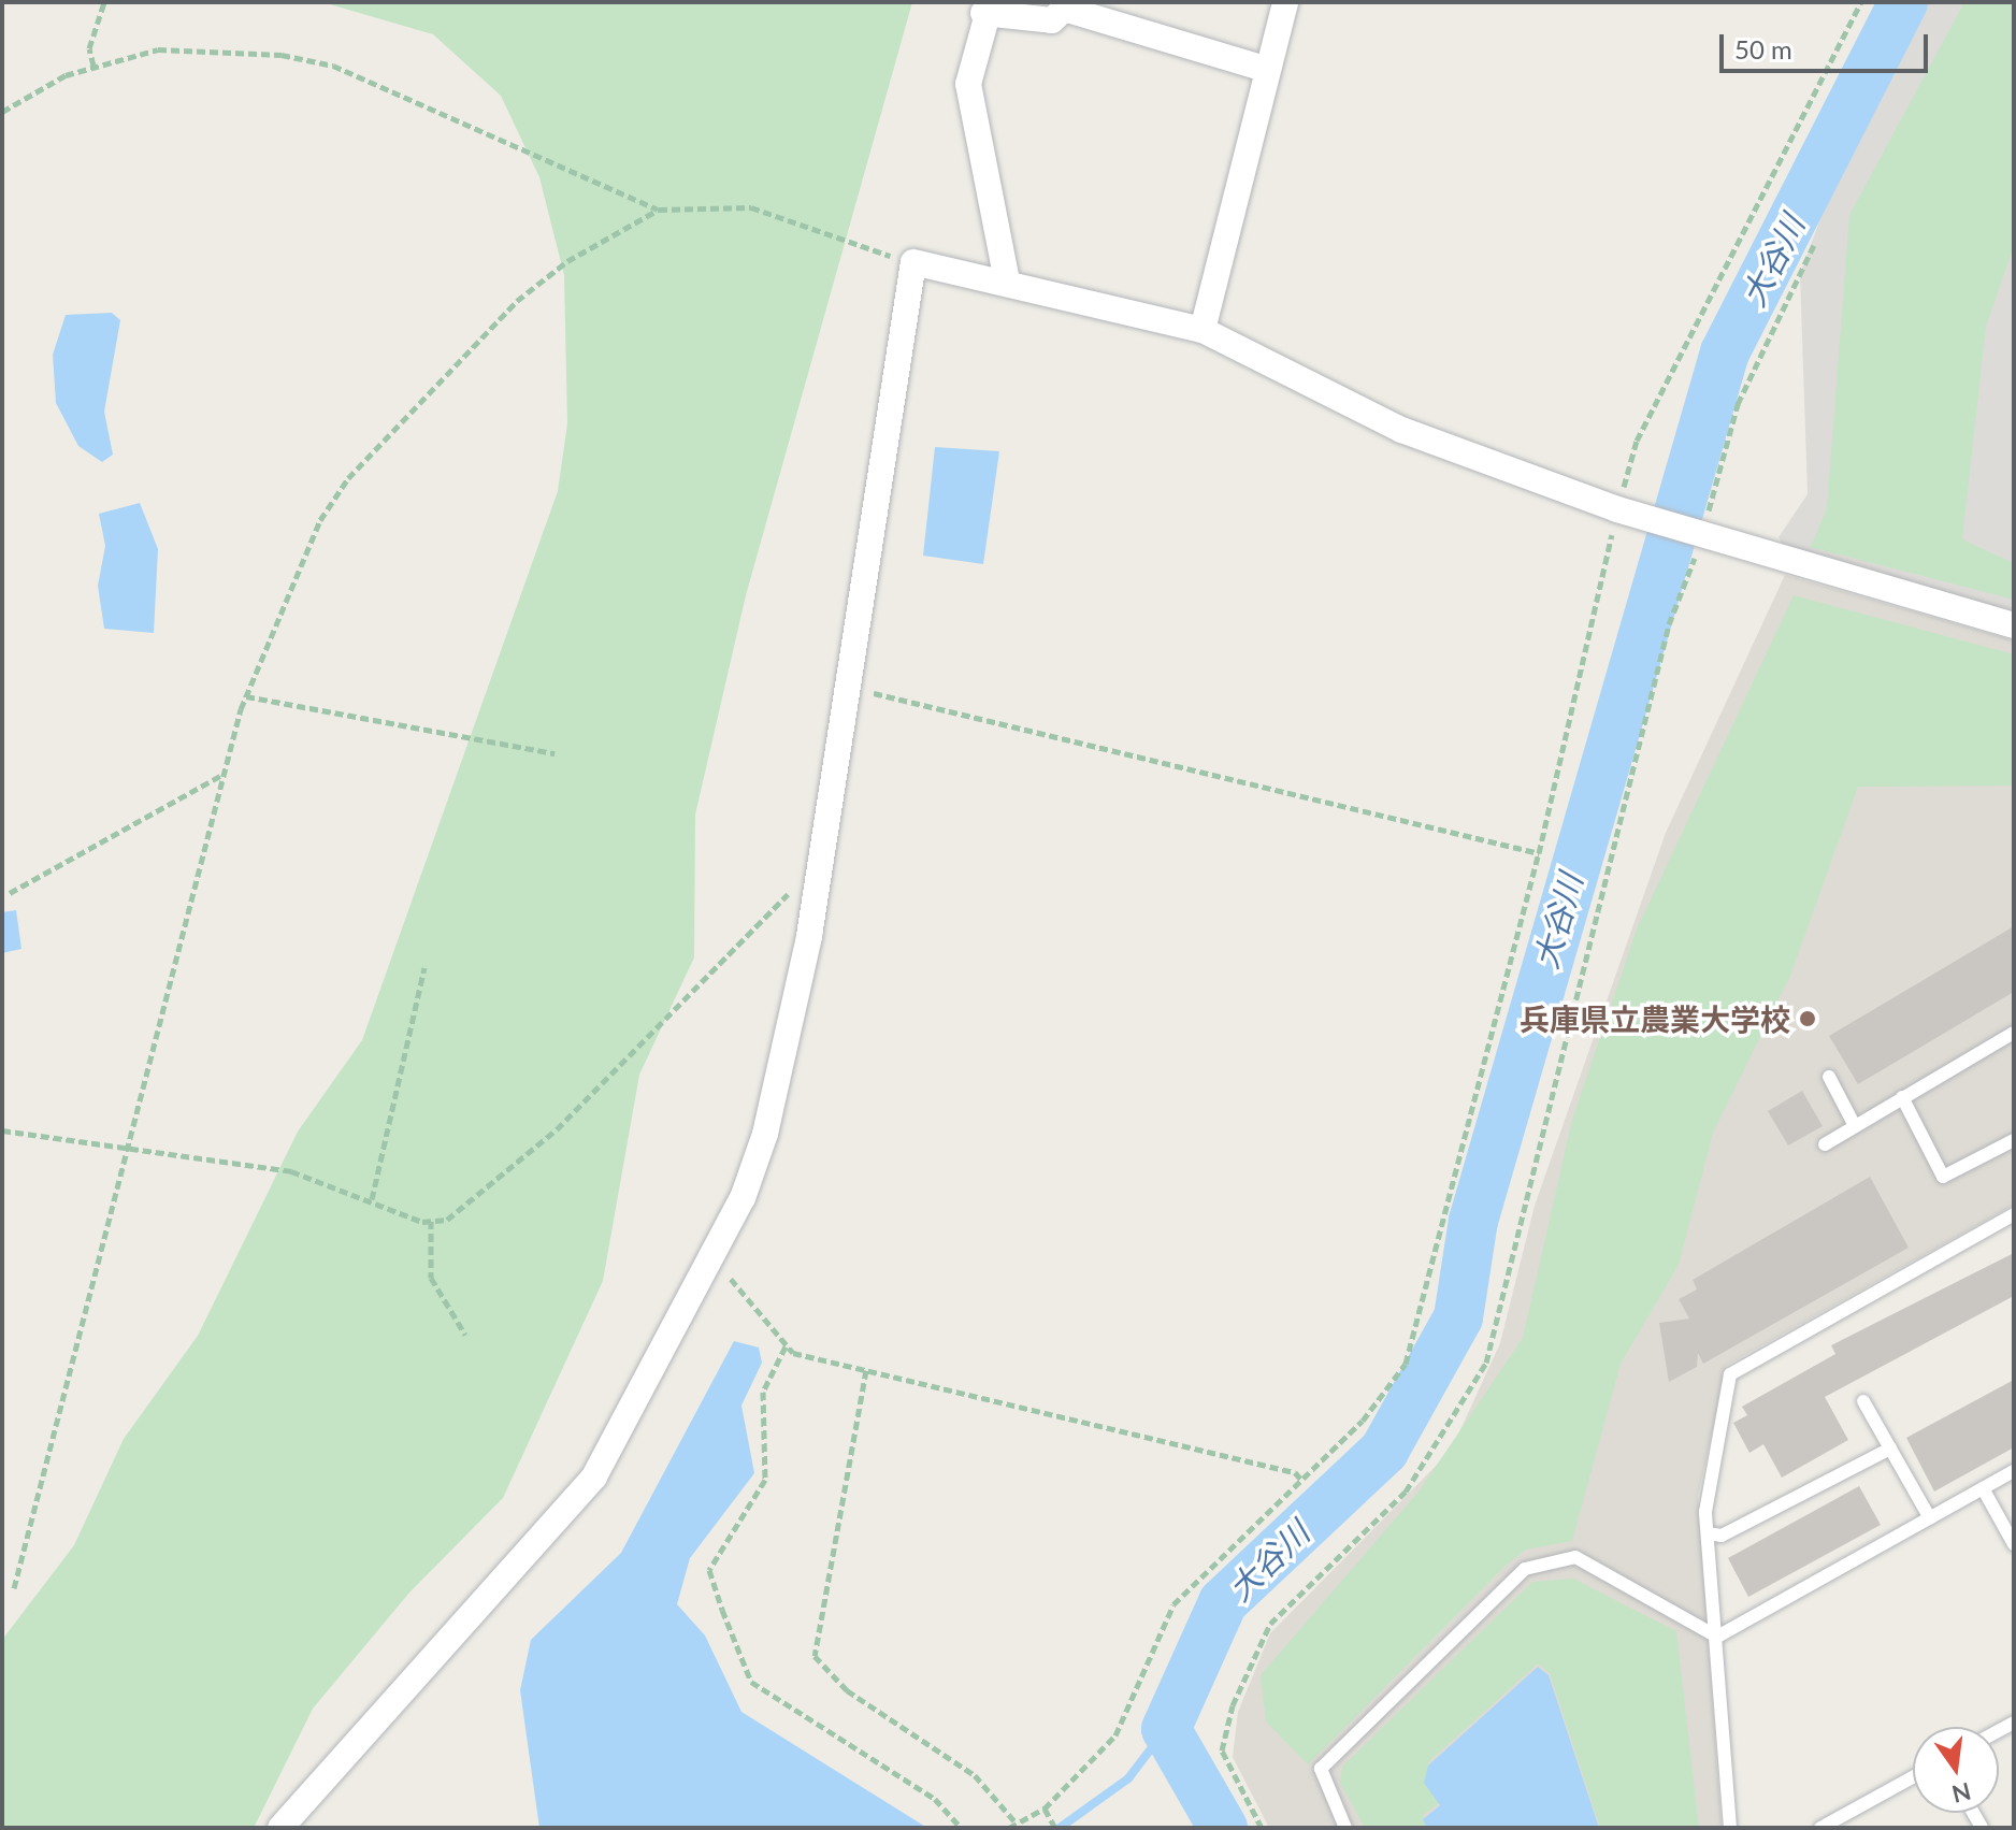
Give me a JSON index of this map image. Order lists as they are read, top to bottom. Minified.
{"water":["大谷川"],"places":["兵庫県立農業大学校"],"scale_bar":"50 m","north":"bottom"}
